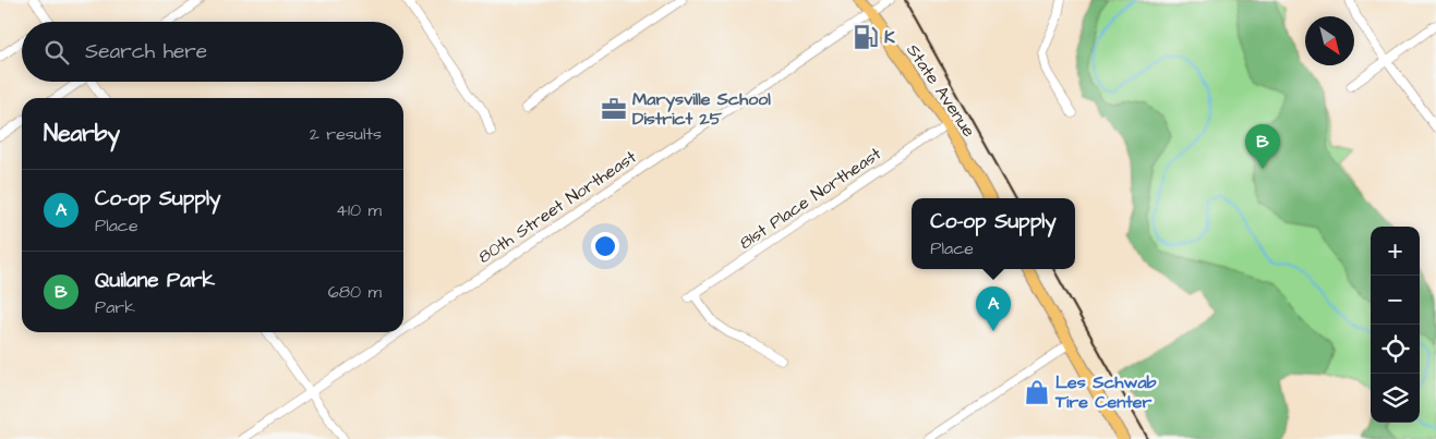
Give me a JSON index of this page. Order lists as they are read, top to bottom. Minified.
{"streets":{"main road":["State Avenue"],"street":["81st Place Northeast","80th Street Northeast"]},"crossings":[["State Avenue","81st Place Northeast"],["State Avenue","80th Street Northeast"]],"places":{"fuel station":["K"],"office":["Marysville School District 25"],"shop":["Les Schwab Tire Center"]},"north":"bottom right","page":{"search":"Search here","heading":["Nearby","2 results"],"pins":["B","A"],"list":[{"mark":"A","name":"Co-op Supply","note":"Place","value":"410 m"},{"mark":"B","name":"Quilane Park","note":"Park","value":"680 m"}],"popup":["Co-op Supply","Place"],"map_buttons":["+","−"]}}
